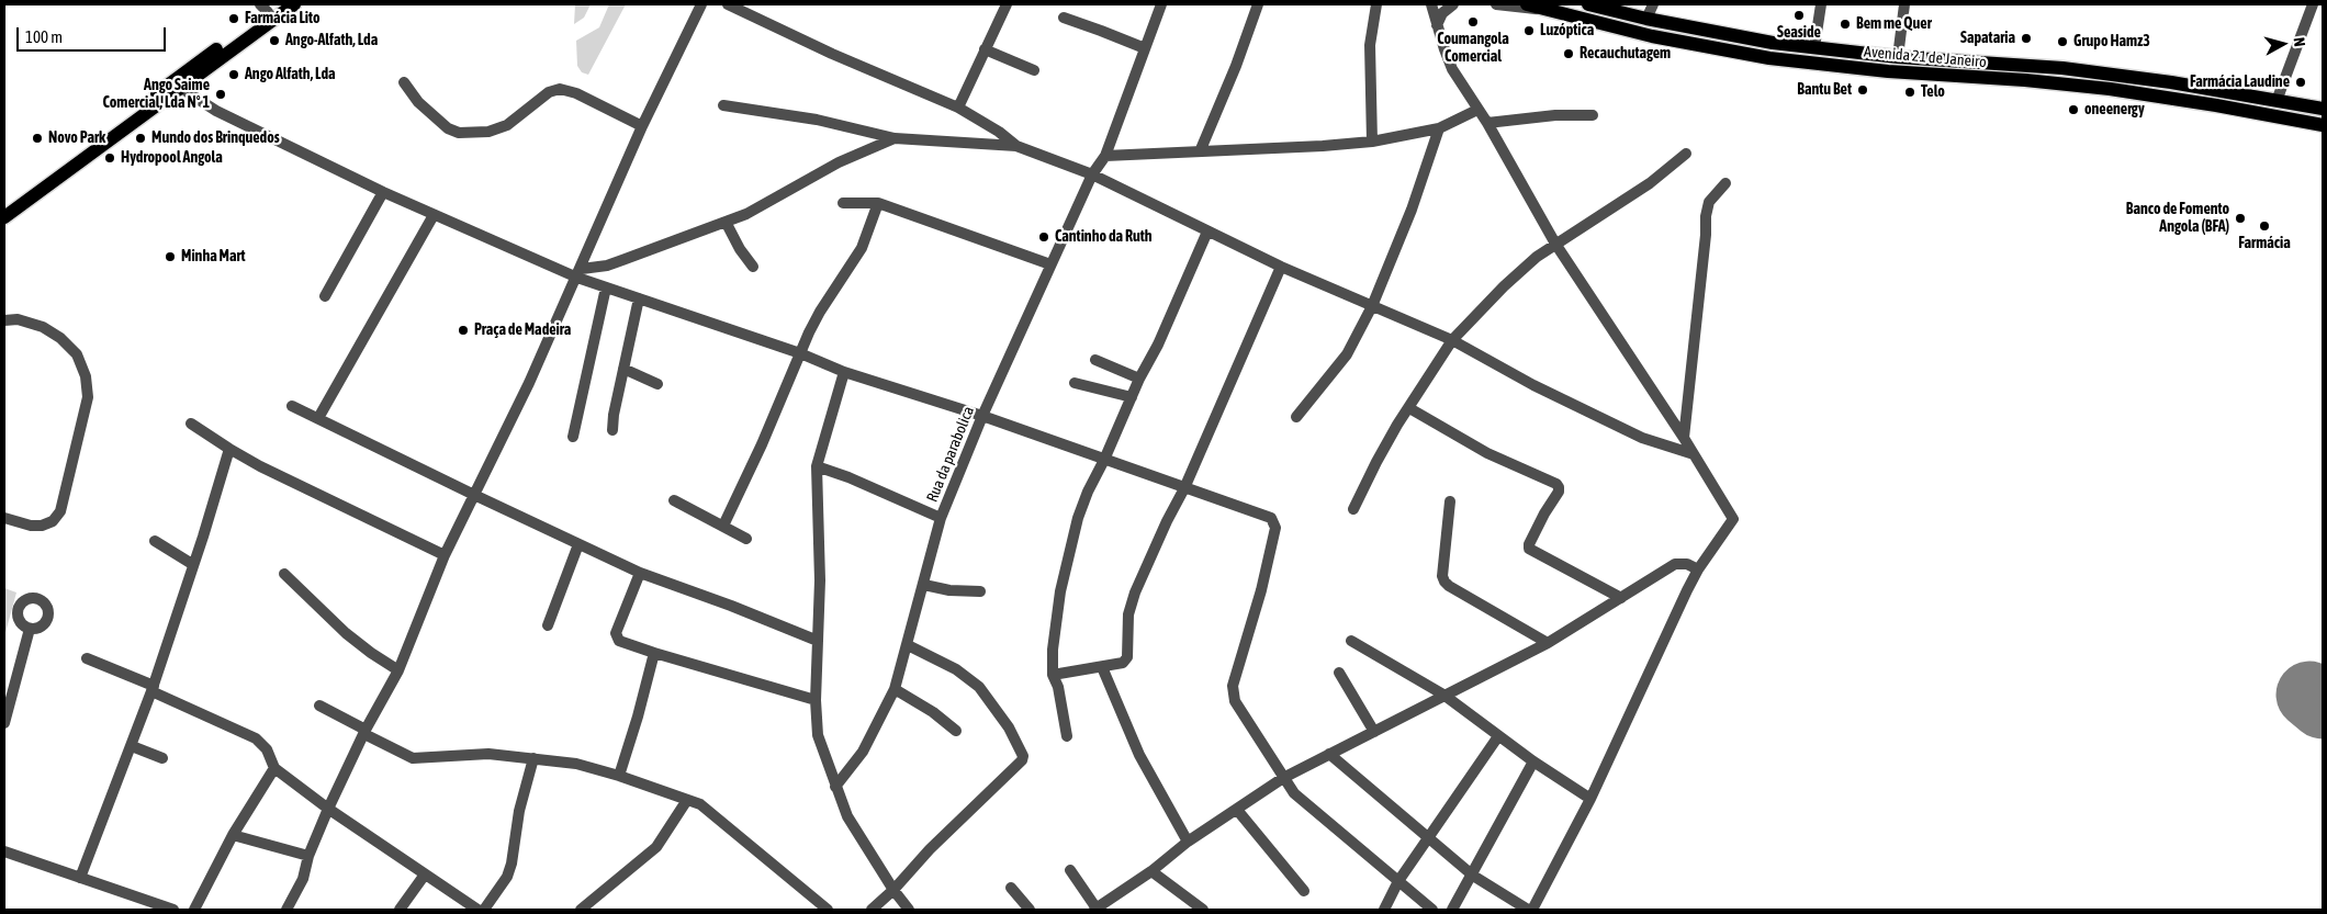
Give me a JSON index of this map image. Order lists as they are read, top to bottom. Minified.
{"streets":{"main road":["Avenida 21 de Janeiro"],"street":["Rua da parabolica"]},"places":["Seaside","Farmácia Lito","Coumangola Comercial","Bem me Quer","Luzóptica","Sapataria","Ango-Alfath, Lda","Grupo Hamz3","Recauchutagem","Ango Alfath, Lda","Farmácia Laudine","Bantu Bet","Telo","Ango Saime Comercial, Lda N° 1","oneenergy","Novo Park","Mundo dos Brinquedos","Hydropool Angola","Banco de Fomento Angola (BFA)","Farmácia","Cantinho da Ruth","Minha Mart","Praça de Madeira"],"scale_bar":"100 m","north":"right"}
